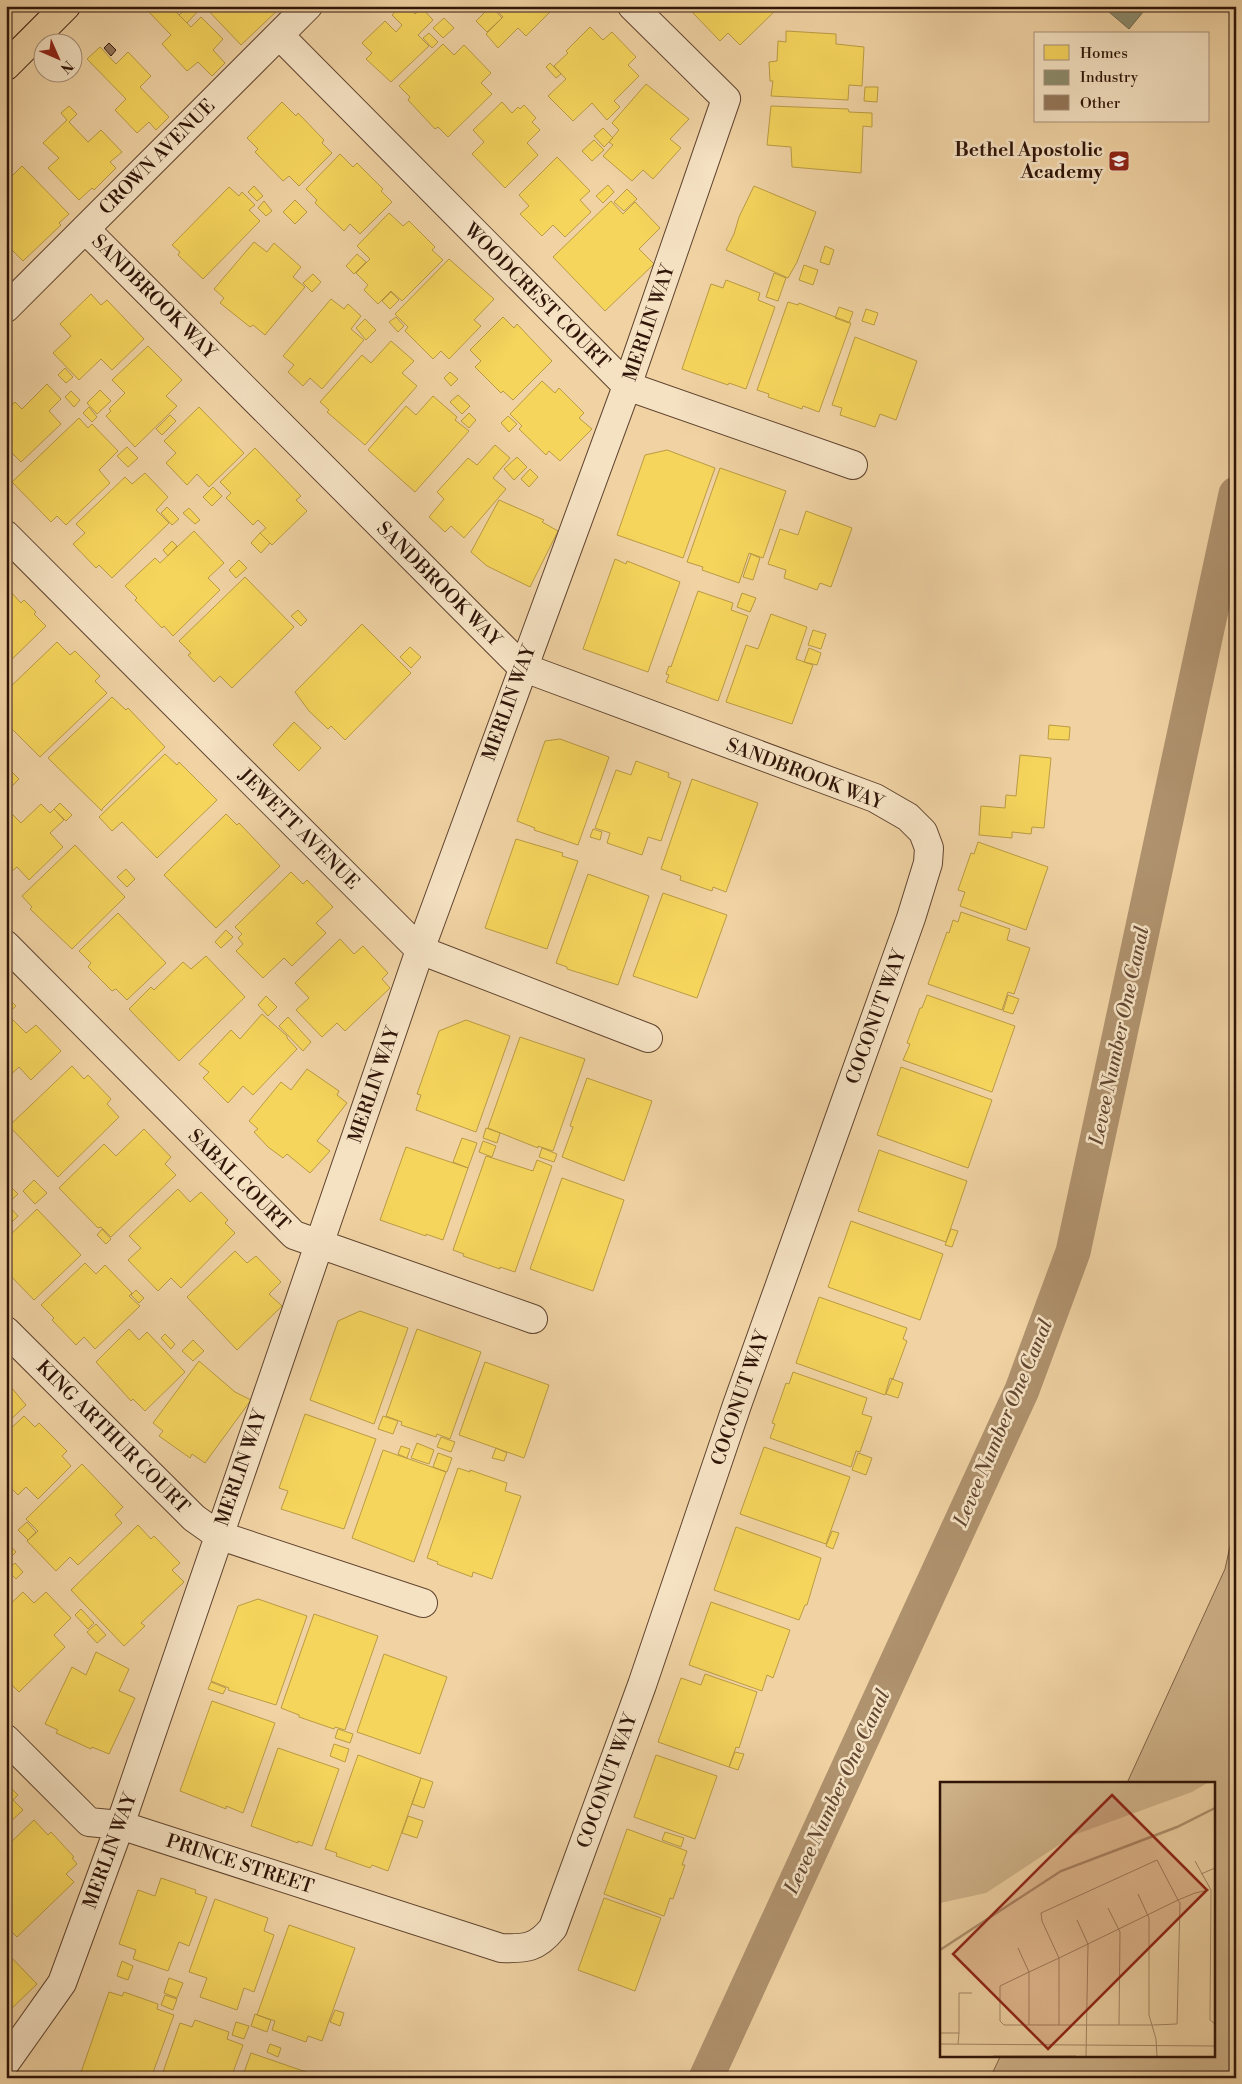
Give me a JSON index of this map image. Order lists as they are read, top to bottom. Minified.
{"streets":{"street":["CROWN AVENUE","WOODCREST COURT","SANDBROOK WAY","MERLIN WAY","JEWETT AVENUE","COCONUT WAY","SABAL COURT","KING ARTHUR COURT","PRINCE STREET"]},"crossings":[["CROWN AVENUE","WOODCREST COURT"],["CROWN AVENUE","SANDBROOK WAY"],["WOODCREST COURT","MERLIN WAY"],["SANDBROOK WAY","MERLIN WAY"],["SANDBROOK WAY","COCONUT WAY"],["MERLIN WAY","JEWETT AVENUE"],["MERLIN WAY","SABAL COURT"],["MERLIN WAY","KING ARTHUR COURT"],["MERLIN WAY","PRINCE STREET"],["COCONUT WAY","PRINCE STREET"]],"water":["Levee Number One Canal"],"places":{"school or university":["Bethel Apostolic Academy"]},"legend":["Homes","Industry","Other"],"north":"bottom right"}
